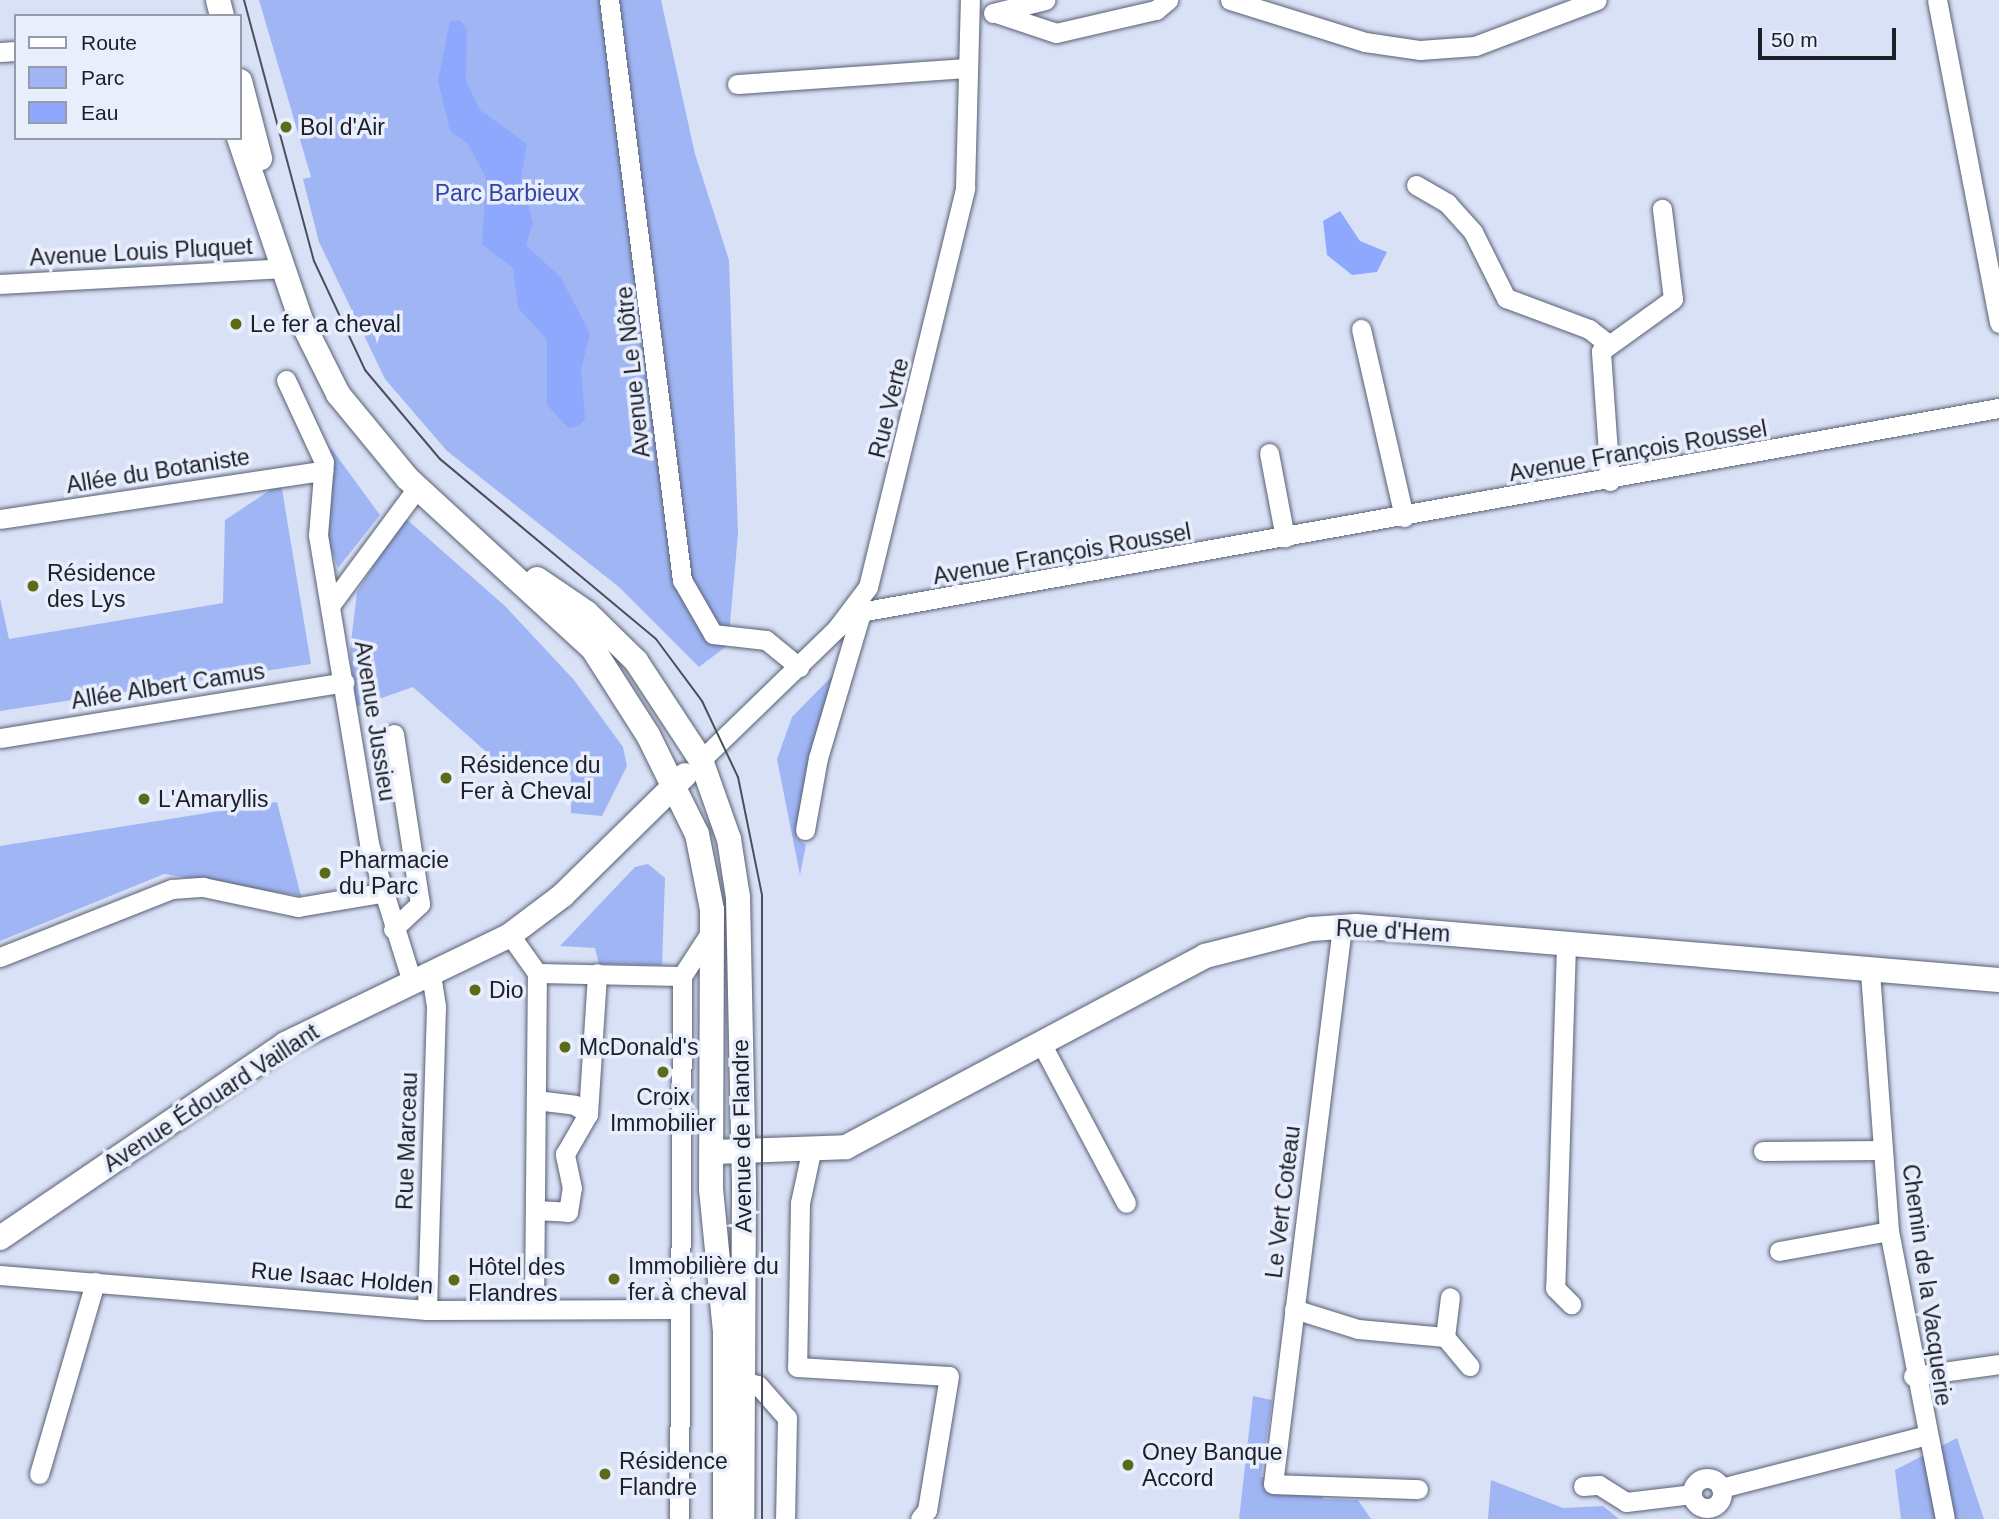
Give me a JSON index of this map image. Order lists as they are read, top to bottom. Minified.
{"streets":{"main road":["Rue d'Hem","Avenue Édouard Vaillant","Avenue de Flandre"],"street":["Avenue Louis Pluquet","Avenue Le Nôtre","Rue Verte","Avenue François Roussel","Allée du Botaniste","Allée Albert Camus","Avenue Jussieu","Rue Marceau","Le Vert Coteau","Rue Isaac Holden","Chemin de la Vacquerie"]},"crossings":[["Avenue Le Nôtre","Rue Verte"],["Rue Verte","Avenue François Roussel"],["Rue Verte","Avenue Édouard Vaillant"],["Rue Verte","Avenue de Flandre"],["Allée du Botaniste","Avenue Jussieu"],["Allée Albert Camus","Avenue Jussieu"],["Avenue Jussieu","Avenue Édouard Vaillant"],["Avenue Jussieu","Rue Marceau"],["Rue d'Hem","Avenue de Flandre"],["Rue d'Hem","Le Vert Coteau"],["Rue d'Hem","Chemin de la Vacquerie"],["Avenue Édouard Vaillant","Avenue de Flandre"],["Avenue Édouard Vaillant","Rue Marceau"],["Rue Marceau","Rue Isaac Holden"]],"parks":["Parc Barbieux"],"places":["Bol d'Air","Le fer a cheval","Résidence des Lys","Résidence du Fer à Cheval","L'Amaryllis","Pharmacie du Parc","Dio","McDonald's","Croix Immobilier","Immobilière du fer à cheval","Hôtel des Flandres","Oney Banque Accord","Résidence Flandre"],"legend":["Route","Parc","Eau"],"scale_bar":"50 m"}
